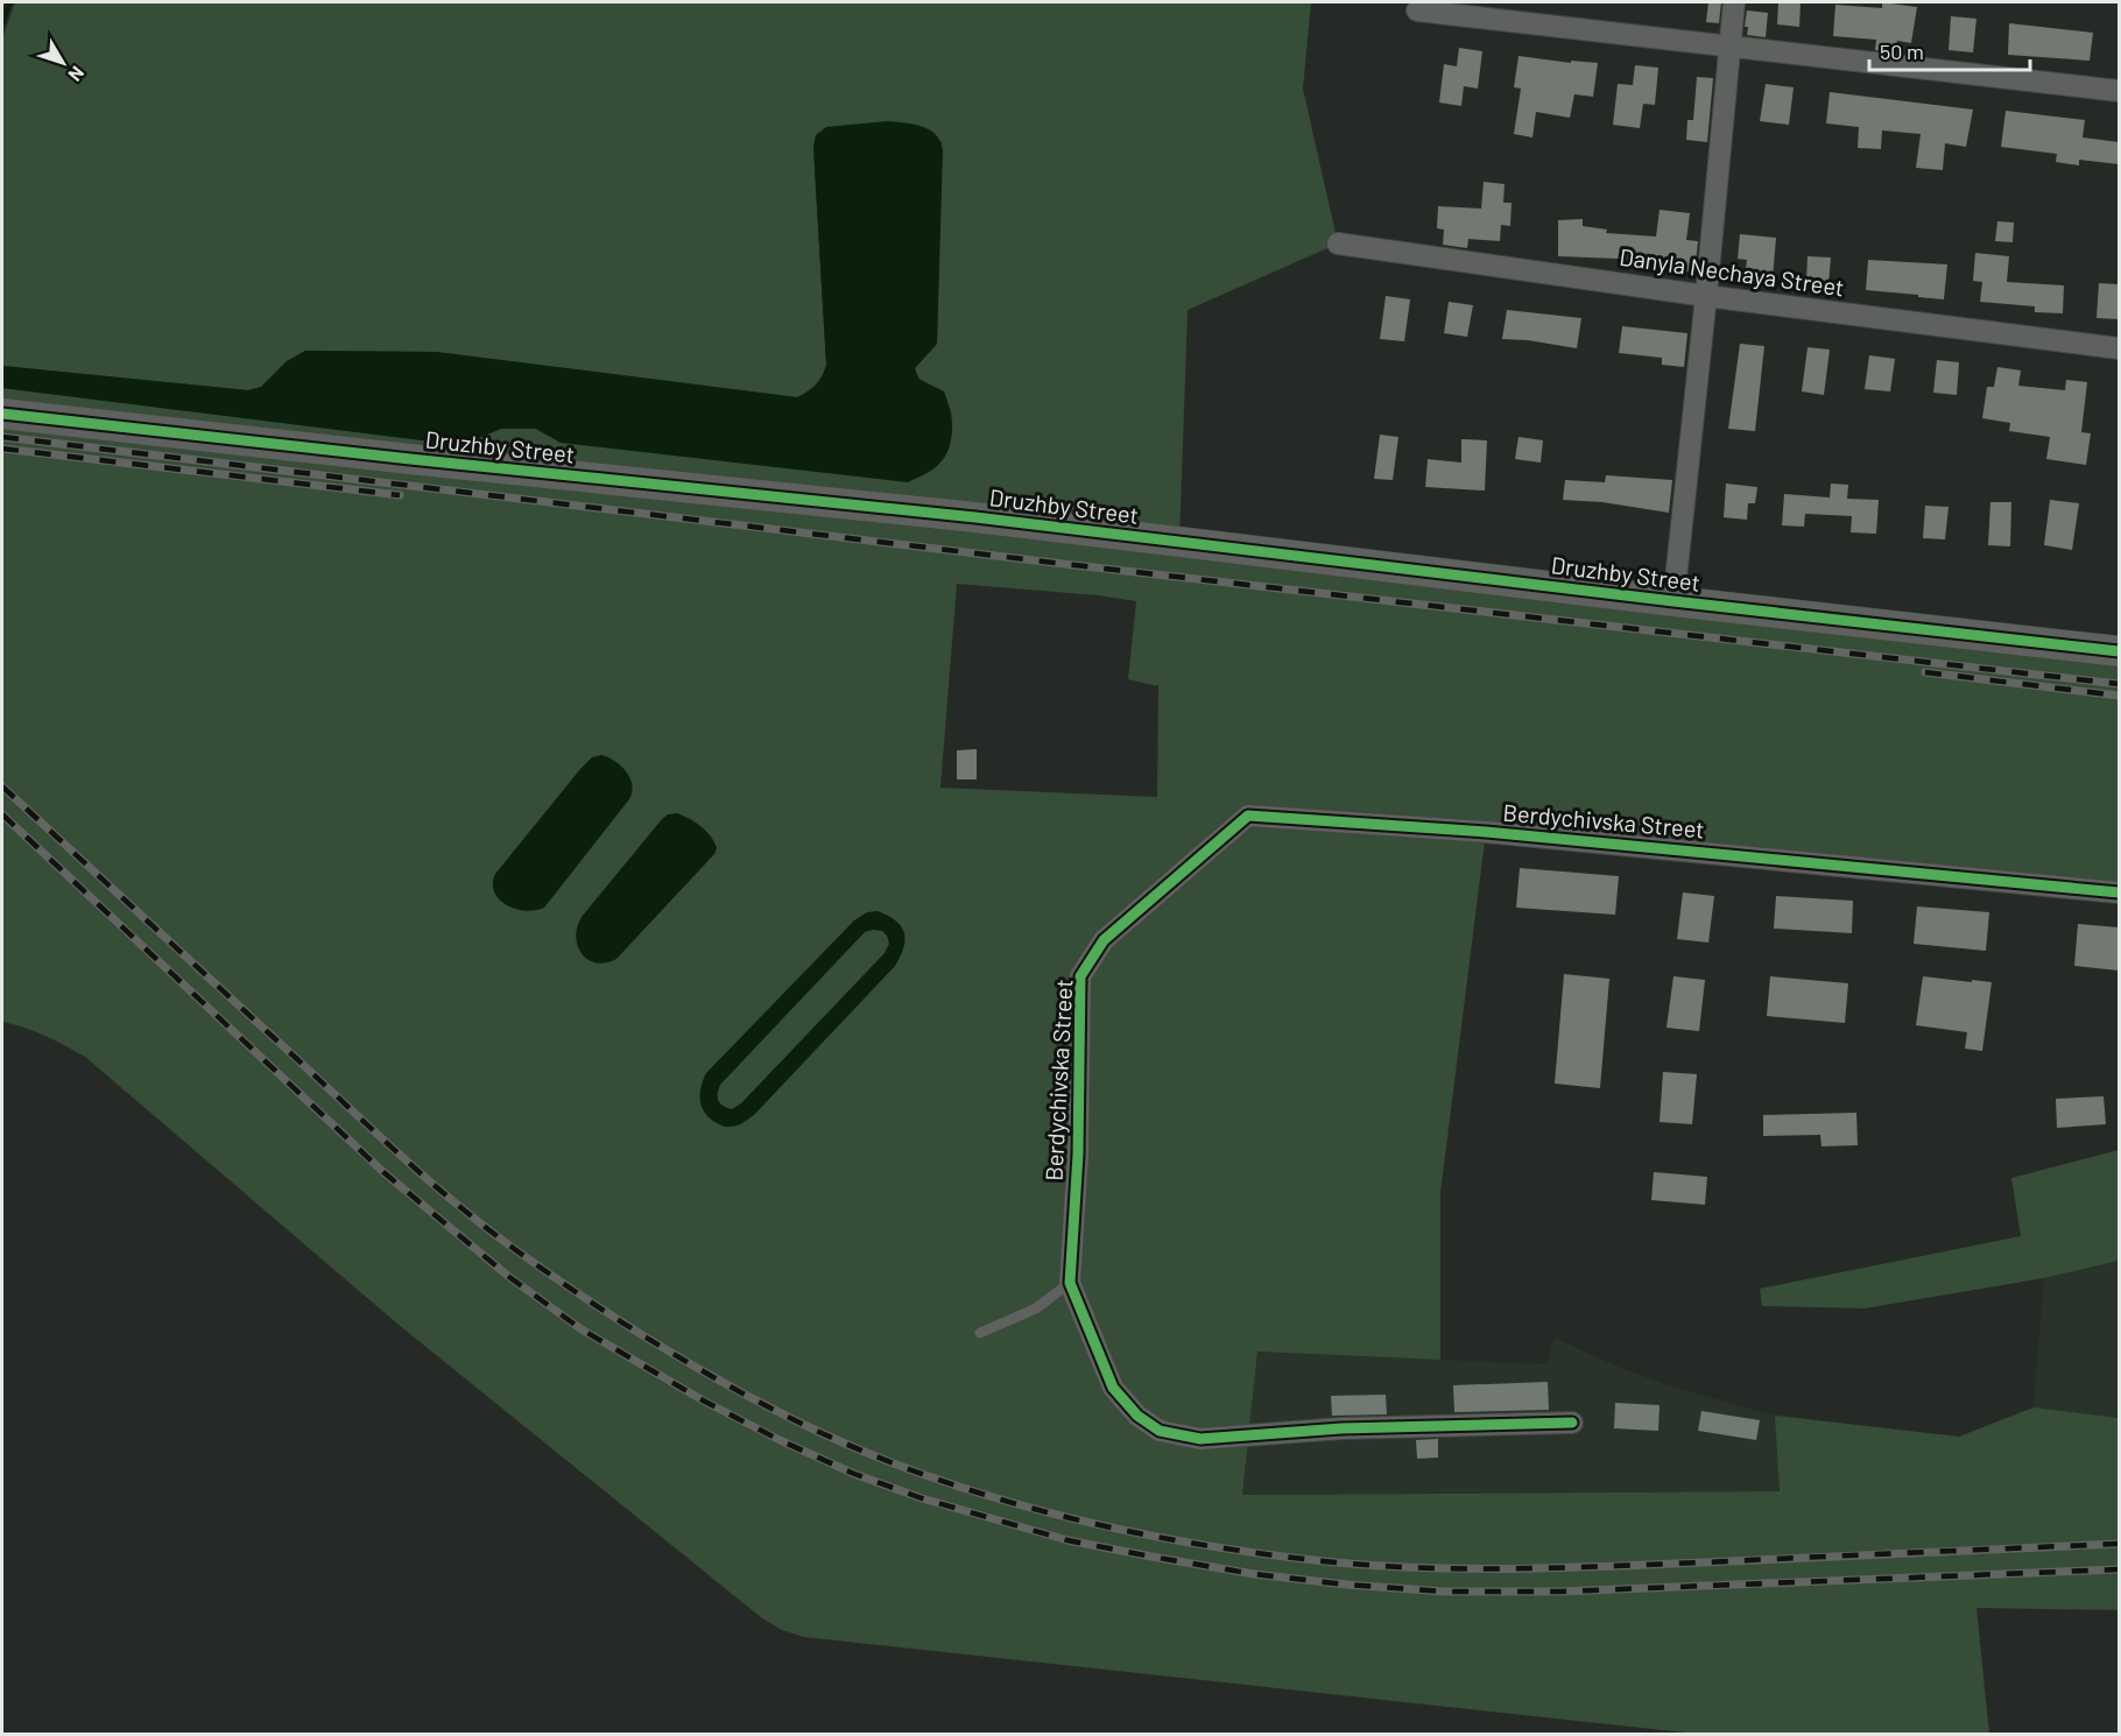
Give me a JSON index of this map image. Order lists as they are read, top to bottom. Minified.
{"streets":{"street":["Danyla Nechaya Street","Druzhby Street","Berdychivska Street"]},"scale_bar":"50 m","north":"bottom right"}
